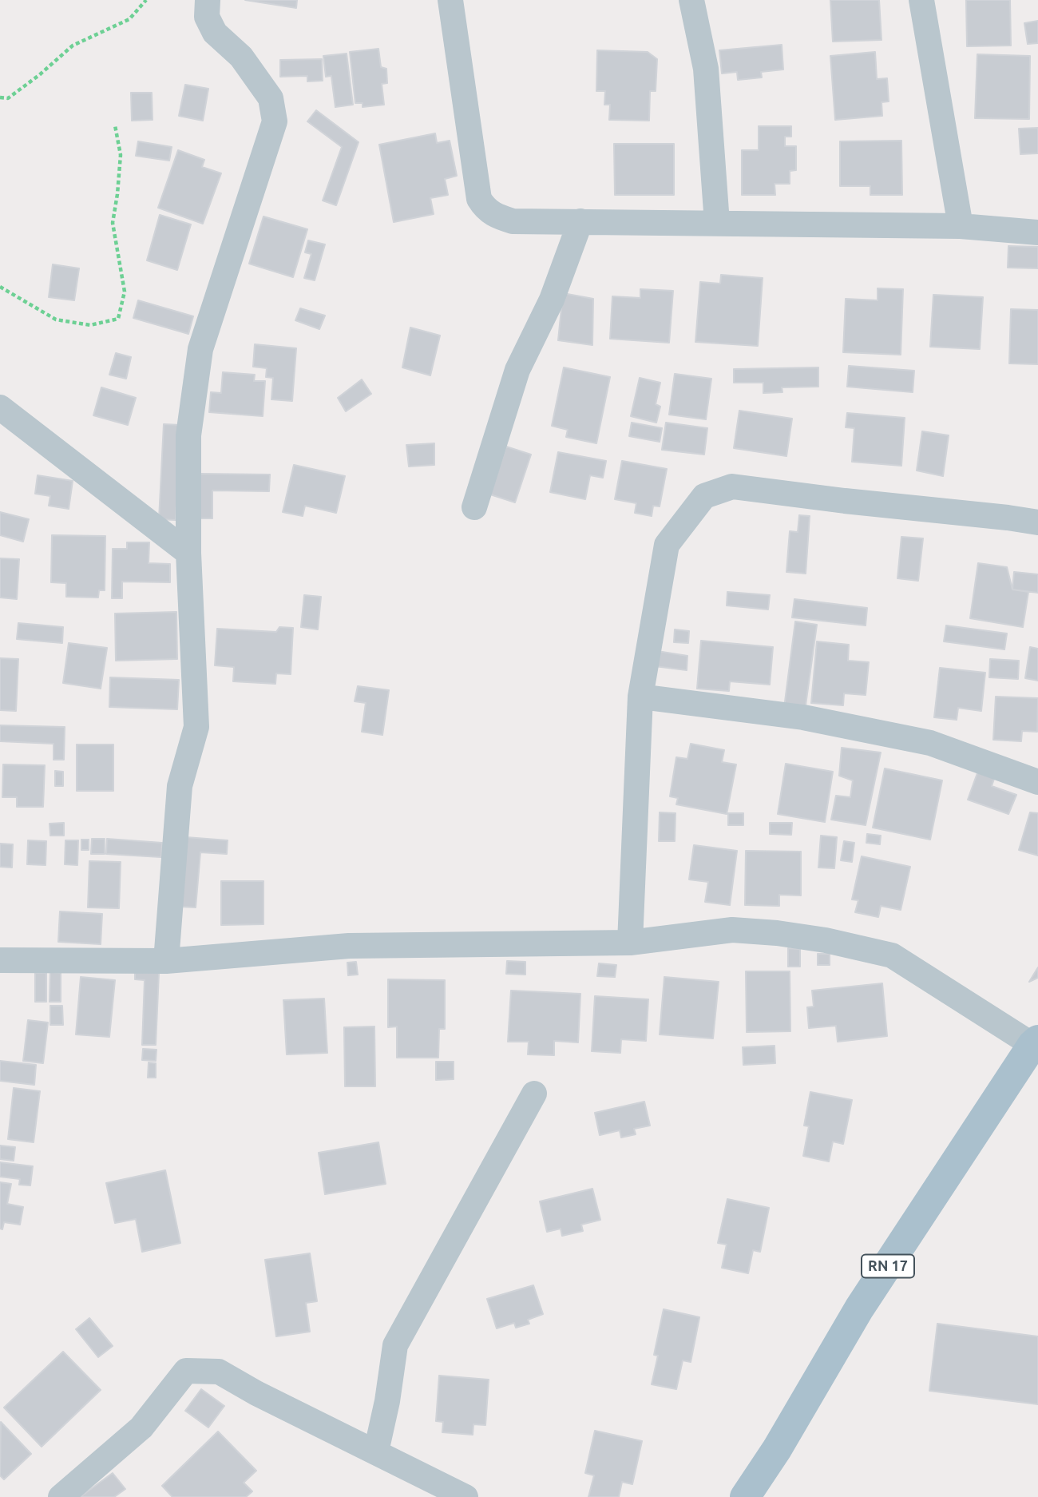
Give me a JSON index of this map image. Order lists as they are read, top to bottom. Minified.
{"streets":{"main road":["RN 17"]}}
